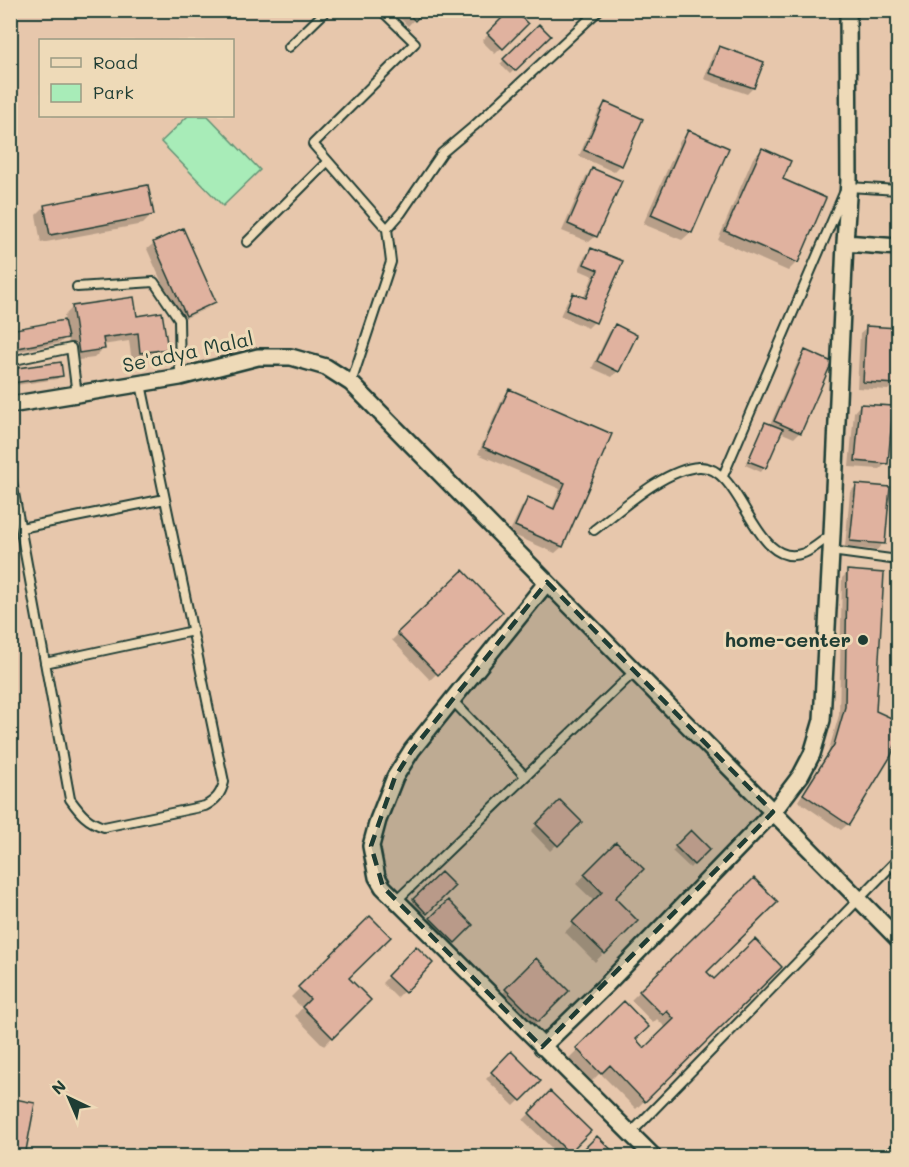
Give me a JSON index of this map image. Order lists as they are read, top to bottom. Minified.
{"streets":{"street":["Se'adya Malal"]},"places":["home-center"],"legend":["Road","Park"],"north":"top left"}
